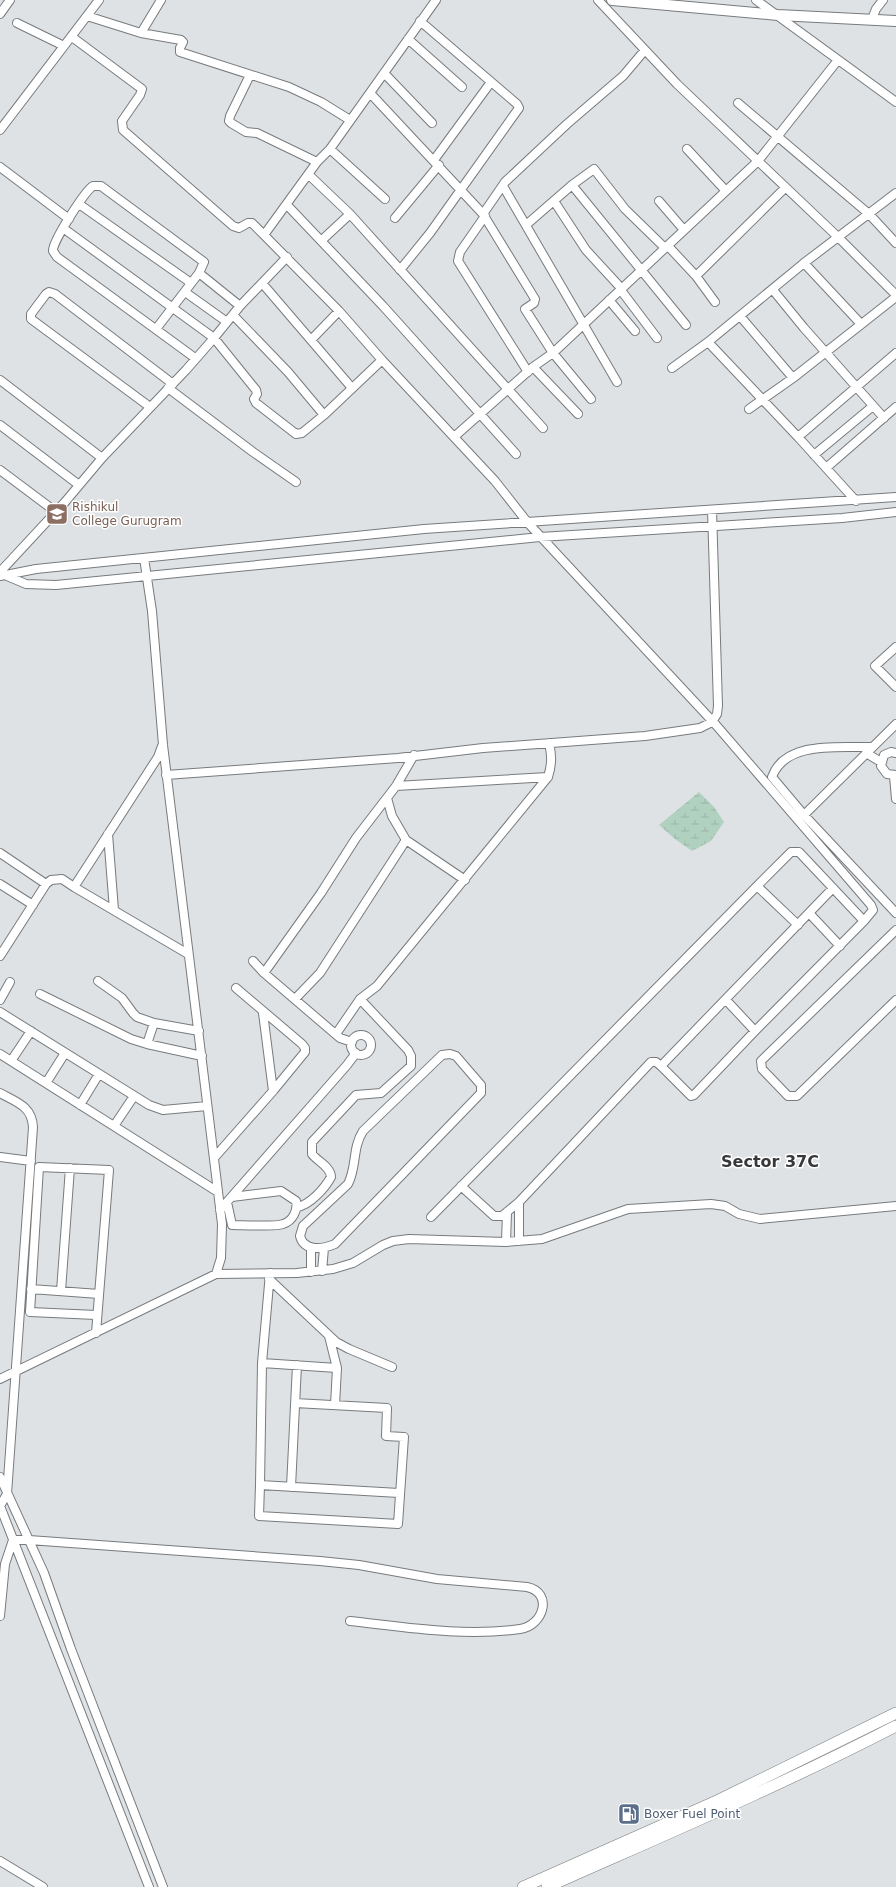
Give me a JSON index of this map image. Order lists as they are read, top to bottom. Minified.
{"districts":["Sector 37C"],"places":{"school or university":["Rishikul College Gurugram"],"fuel station":["Boxer Fuel Point"]}}
